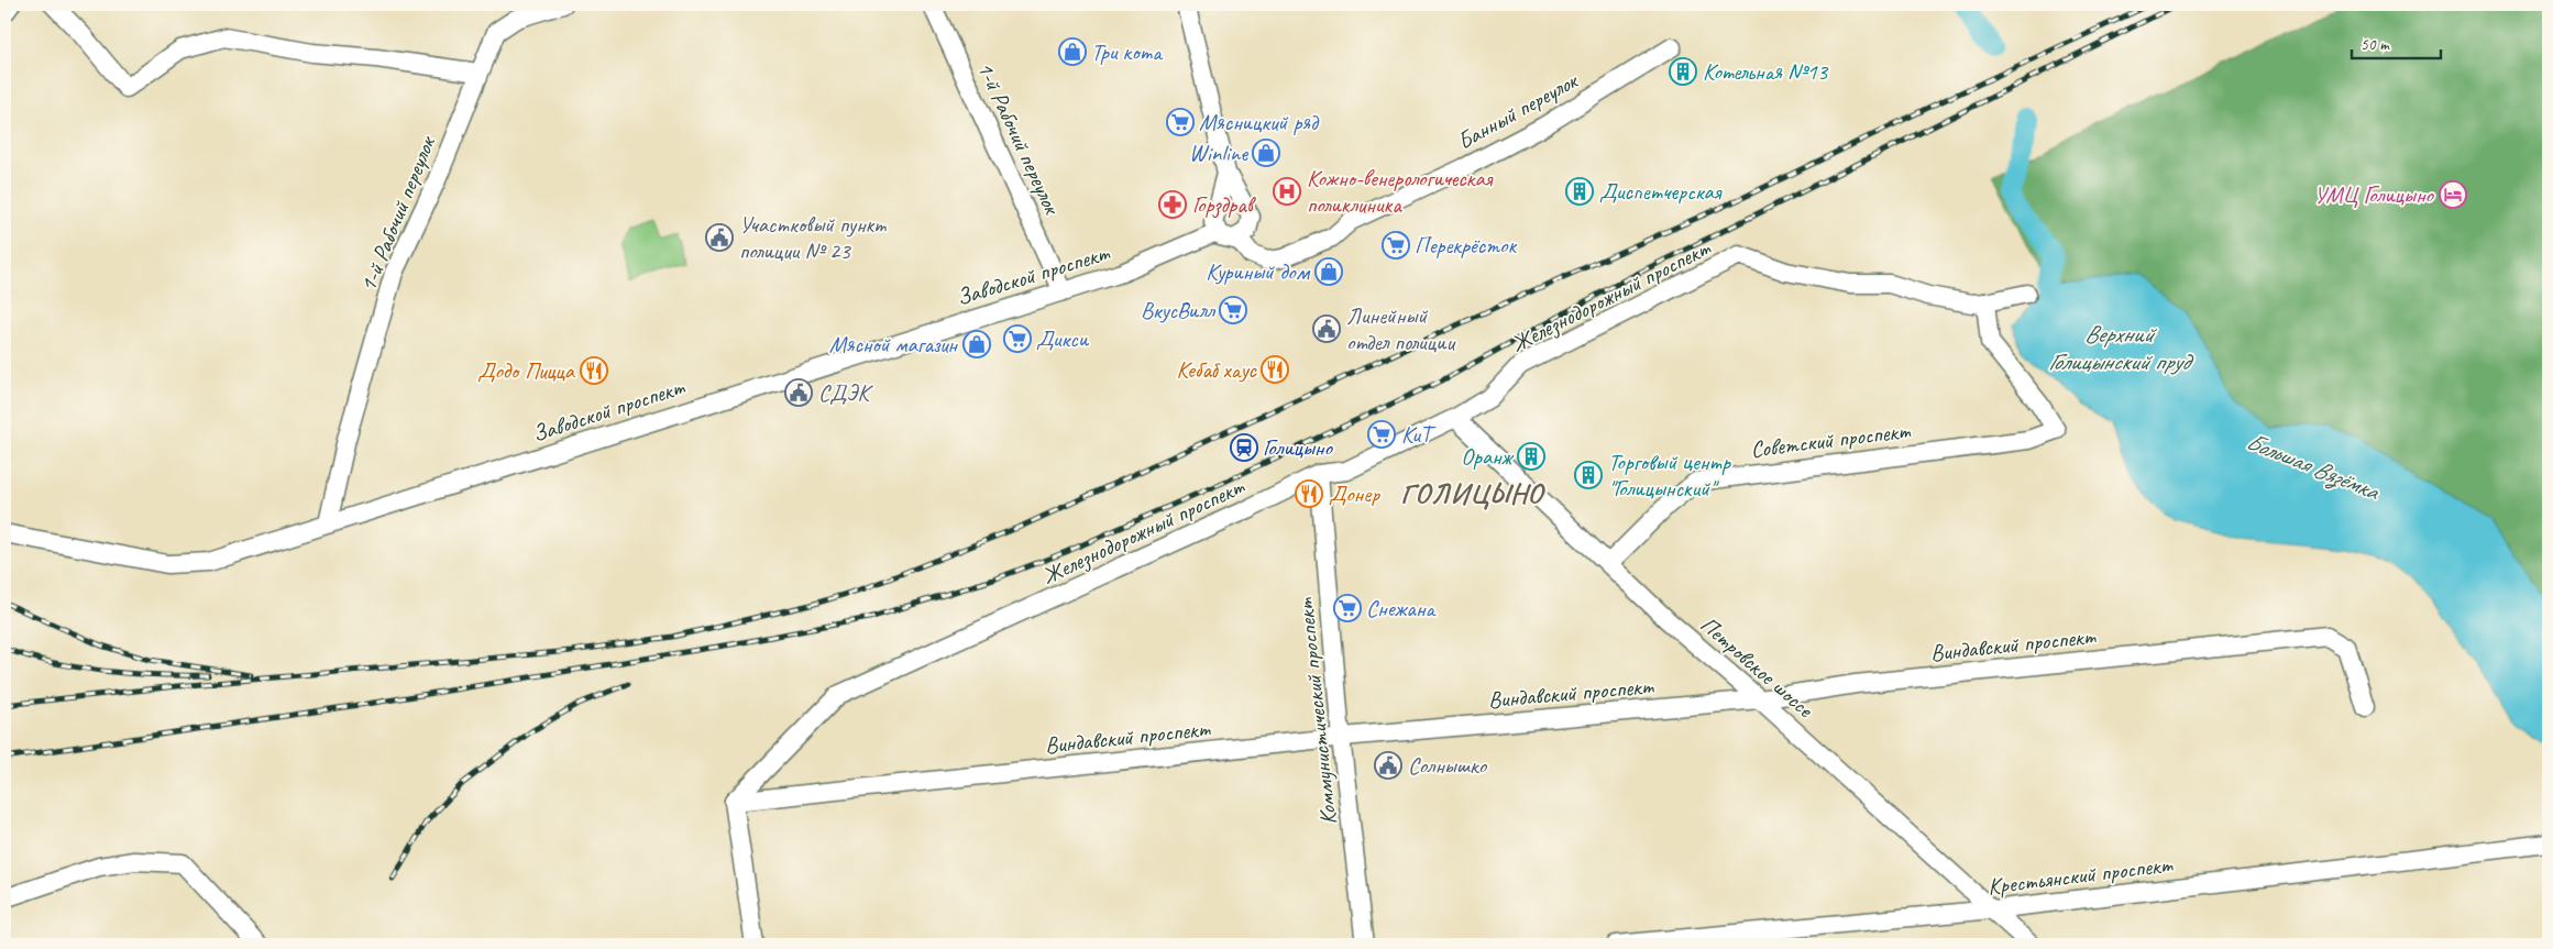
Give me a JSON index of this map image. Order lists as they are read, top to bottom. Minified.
{"streets":{"street":["Банный переулок","1-й Рабочий переулок","Заводской проспект","Железнодорожный проспект","Советский проспект","Виндавский проспект","Петровское шоссе","Коммунистический проспект","Крестьянский проспект"]},"crossings":[["Банный переулок","Заводской проспект"],["1-й Рабочий переулок","Заводской проспект"],["Железнодорожный проспект","Советский проспект"],["Железнодорожный проспект","Виндавский проспект"],["Железнодорожный проспект","Петровское шоссе"],["Железнодорожный проспект","Коммунистический проспект"],["Советский проспект","Петровское шоссе"],["Виндавский проспект","Петровское шоссе"],["Виндавский проспект","Коммунистический проспект"],["Петровское шоссе","Крестьянский проспект"]],"districts":["ГОЛИЦЫНО"],"water":["Верхний Голицынский пруд","Большая Вязёмка"],"places":{"shop":["Три кота","Winline","Куриный дом","Мясной магазин"],"building":["Котельная №13","Диспетчерская","Оранж","Торговый центр \"Голицынский\""],"supermarket":["Мясницкий ряд","Перекрёсток","ВкусВилл","Дикси","КиТ","Снежана"],"hospital":["Кожно-венерологическая поликлиника"],"hotel":["УМЦ Голицыно"],"pharmacy":["Горздрав"],"public building":["Участковый пункт полиции № 23","Линейный отдел полиции","СДЭК","Солнышко"],"restaurant":["Кебаб хаус","Додо Пицца","Донер"],"station":["Голицыно"]},"scale_bar":"50 m"}
